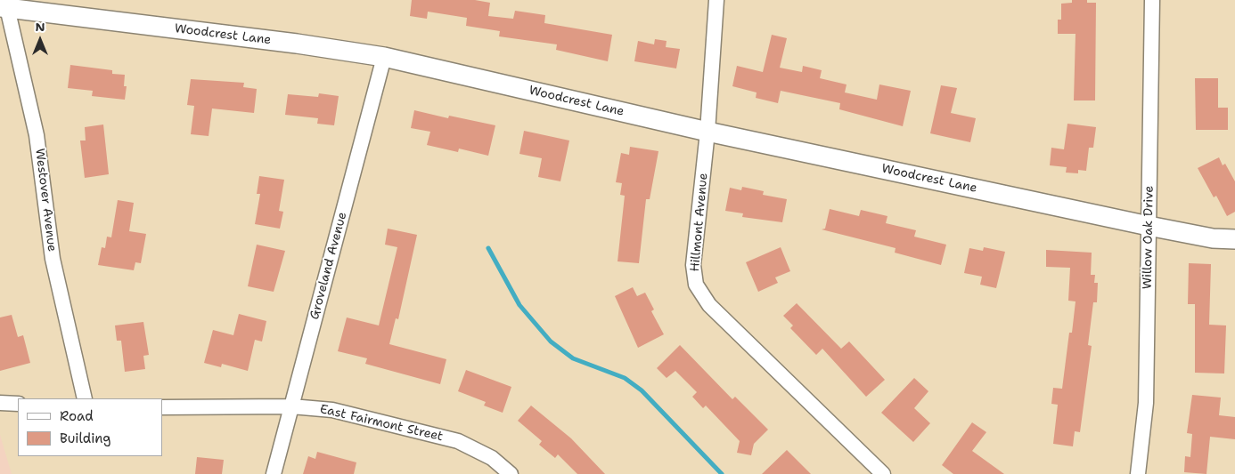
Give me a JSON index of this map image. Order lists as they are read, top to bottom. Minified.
{"streets":{"street":["Woodcrest Lane","Westover Avenue","Hillmont Avenue","Willow Oak Drive","Groveland Avenue","East Fairmont Street"]},"crossings":[["Woodcrest Lane","Westover Avenue"],["Woodcrest Lane","Hillmont Avenue"],["Woodcrest Lane","Willow Oak Drive"],["Woodcrest Lane","Groveland Avenue"],["Groveland Avenue","East Fairmont Street"]],"legend":["Road","Building"],"north":"top"}
